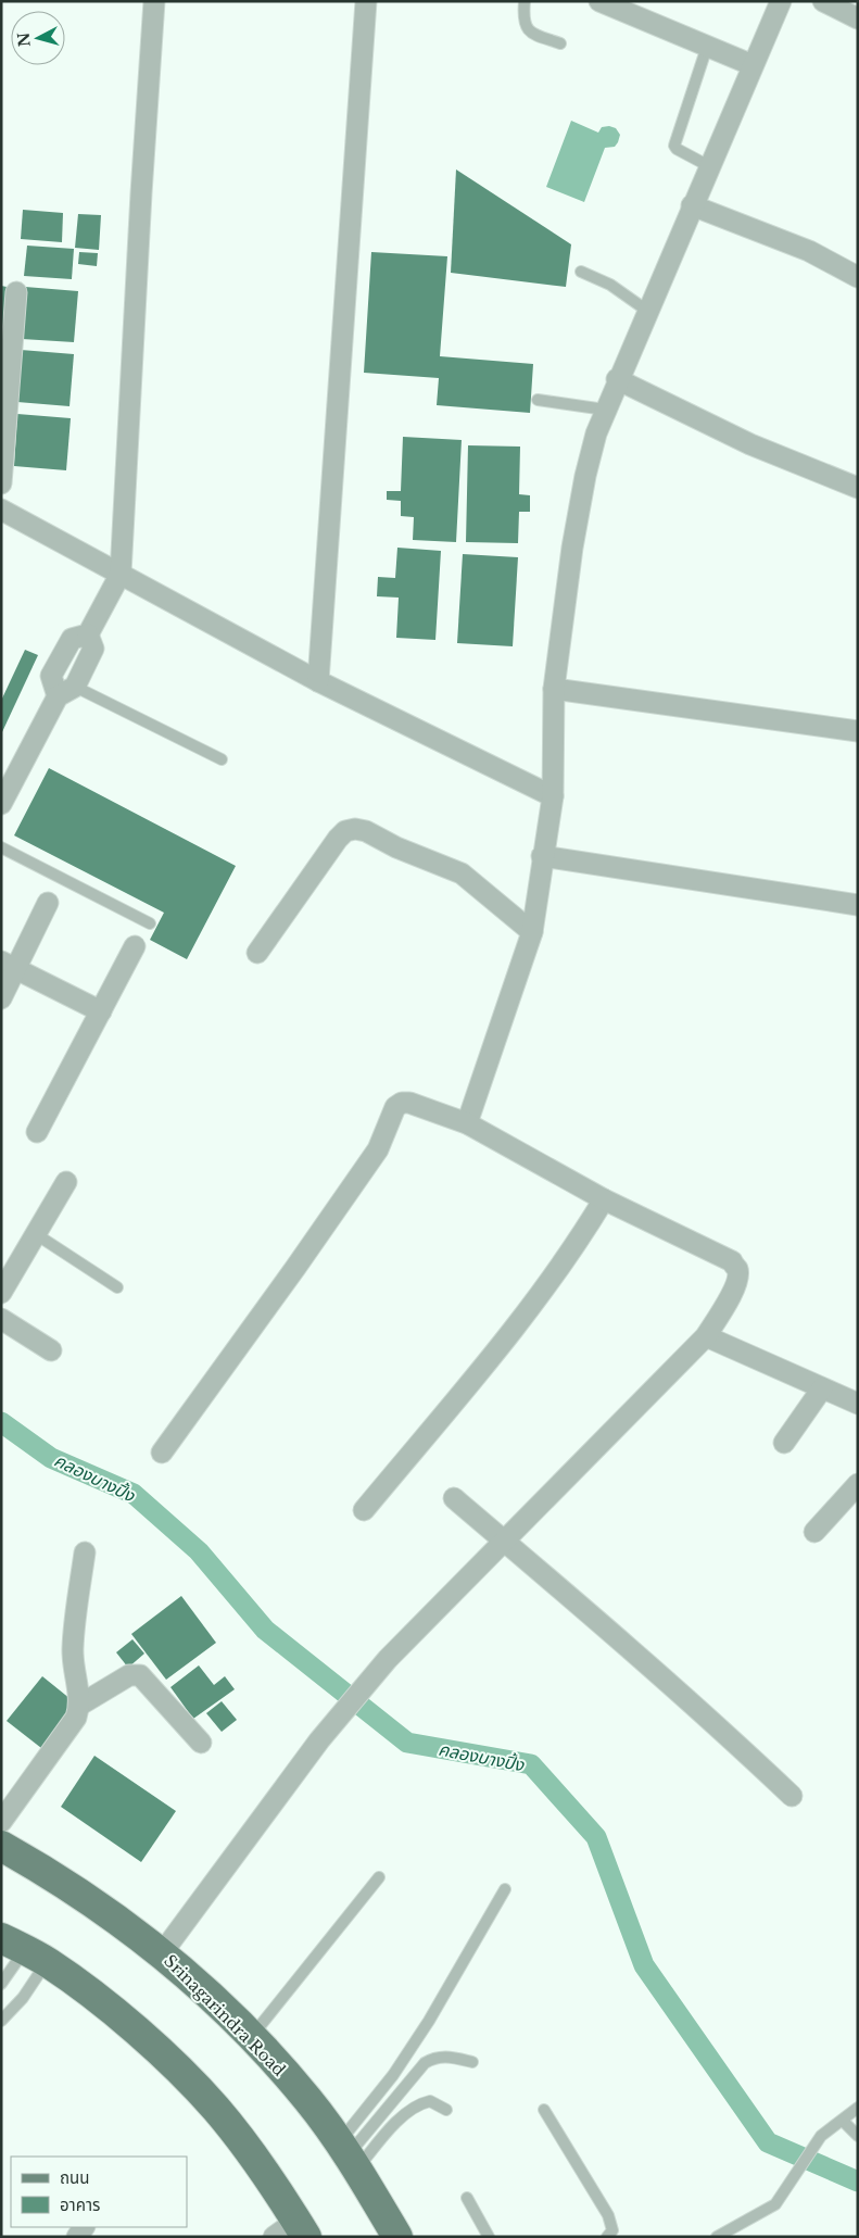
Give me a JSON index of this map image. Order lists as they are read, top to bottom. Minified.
{"streets":{"main road":["Srinagarindra Road"]},"water":["คลองบางปิ้ง"],"legend":["ถนน","อาคาร"],"north":"left"}
